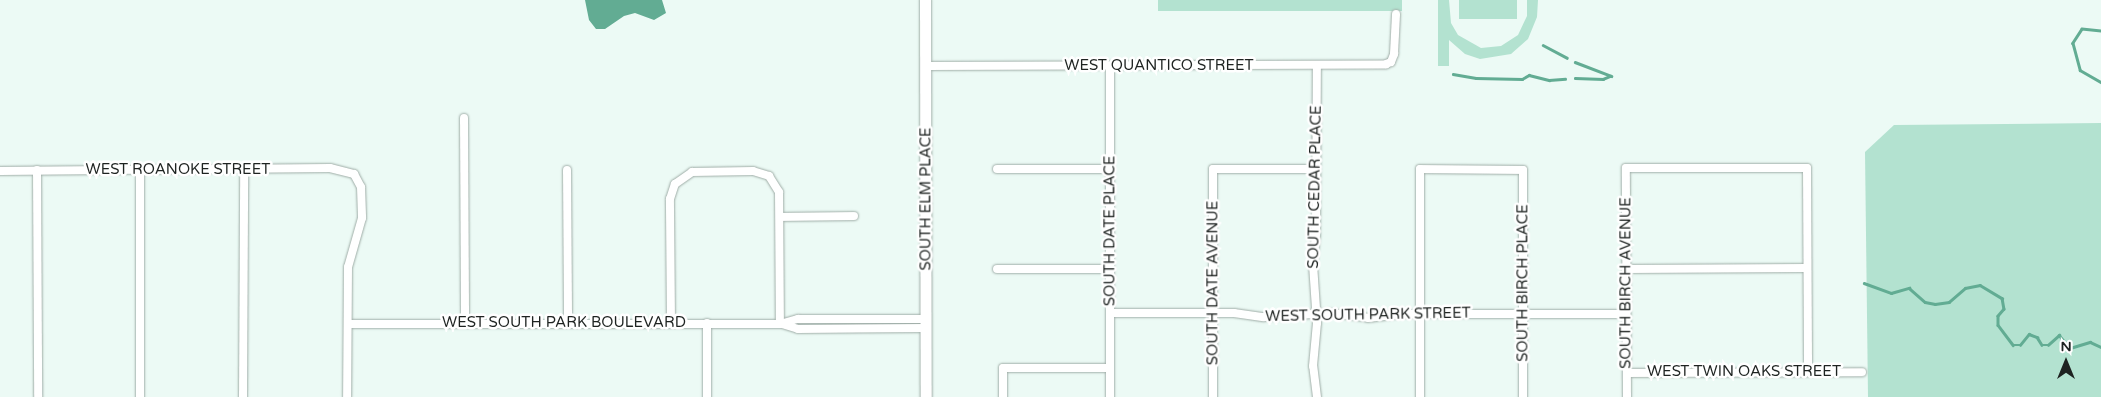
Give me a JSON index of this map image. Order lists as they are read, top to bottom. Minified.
{"streets":{"main road":["SOUTH ELM PLACE"],"street":["WEST QUANTICO STREET","WEST ROANOKE STREET","SOUTH CEDAR PLACE","SOUTH DATE PLACE","SOUTH DATE AVENUE","SOUTH BIRCH PLACE","SOUTH BIRCH AVENUE","WEST SOUTH PARK STREET","WEST SOUTH PARK BOULEVARD","WEST TWIN OAKS STREET"]},"crossings":[["WEST QUANTICO STREET","SOUTH CEDAR PLACE"],["WEST QUANTICO STREET","SOUTH ELM PLACE"],["WEST QUANTICO STREET","SOUTH DATE PLACE"],["WEST ROANOKE STREET","WEST SOUTH PARK BOULEVARD"],["SOUTH CEDAR PLACE","SOUTH DATE AVENUE"],["SOUTH CEDAR PLACE","WEST SOUTH PARK STREET"],["SOUTH ELM PLACE","WEST SOUTH PARK BOULEVARD"],["SOUTH DATE PLACE","WEST SOUTH PARK STREET"],["SOUTH DATE AVENUE","WEST SOUTH PARK STREET"],["SOUTH BIRCH PLACE","WEST SOUTH PARK STREET"],["SOUTH BIRCH AVENUE","WEST SOUTH PARK STREET"],["SOUTH BIRCH AVENUE","WEST TWIN OAKS STREET"]],"north":"top"}
